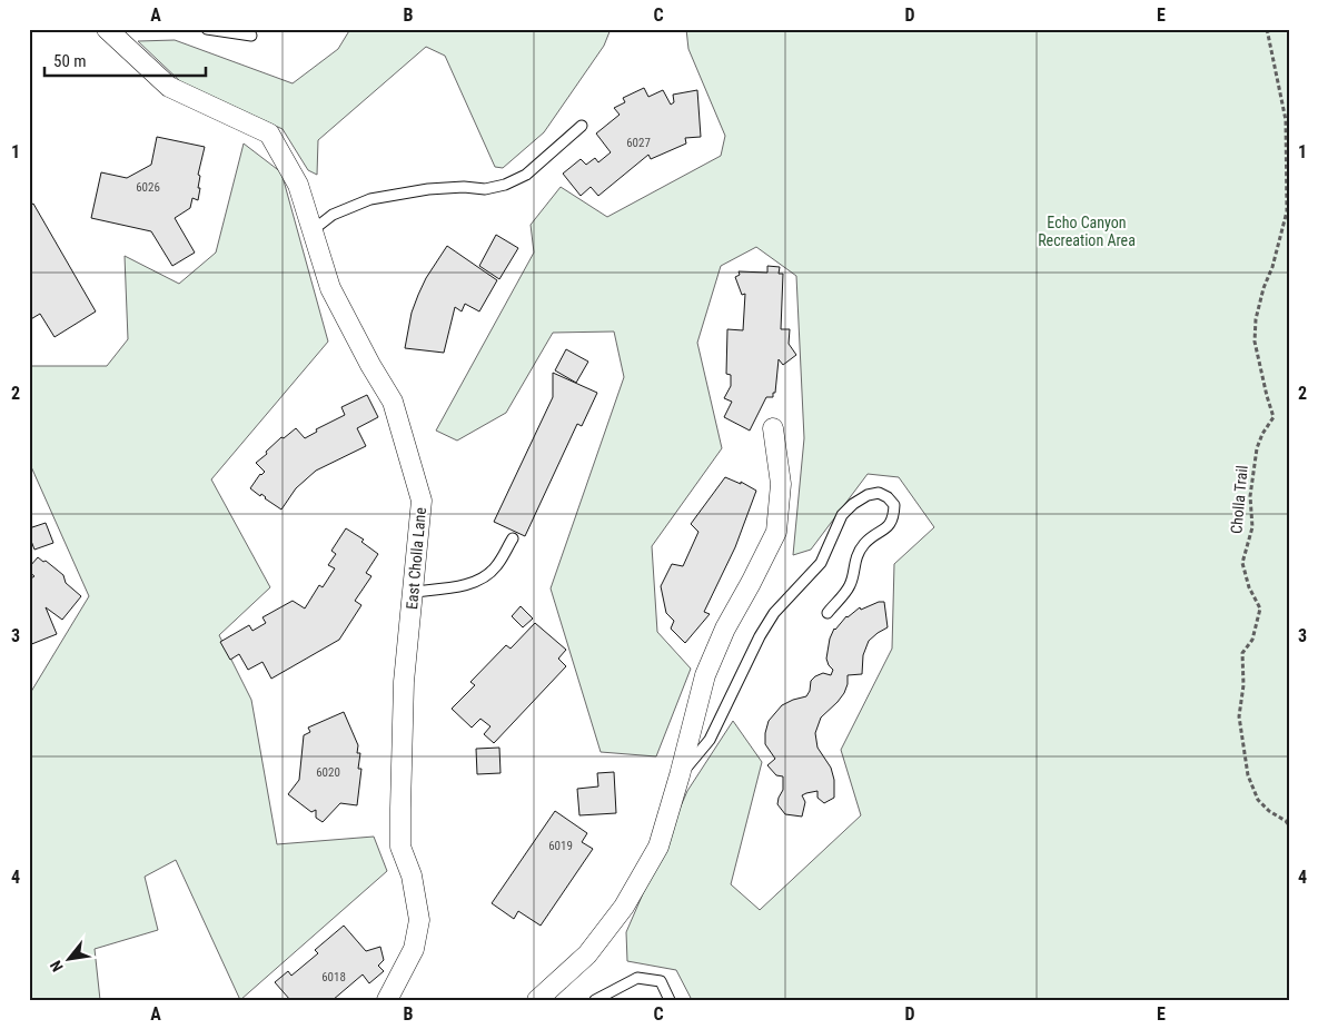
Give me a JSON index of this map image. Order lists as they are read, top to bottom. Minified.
{"streets":{"street":["East Cholla Lane"],"path":["Cholla Trail"]},"parks":["Echo Canyon Recreation Area"],"house_numbers":["6027","6026","6020","6019","6018"],"scale_bar":"50 m","north":"bottom left","grid":{"columns":["A","B","C","D","E"],"rows":["1","2","3","4"]}}
